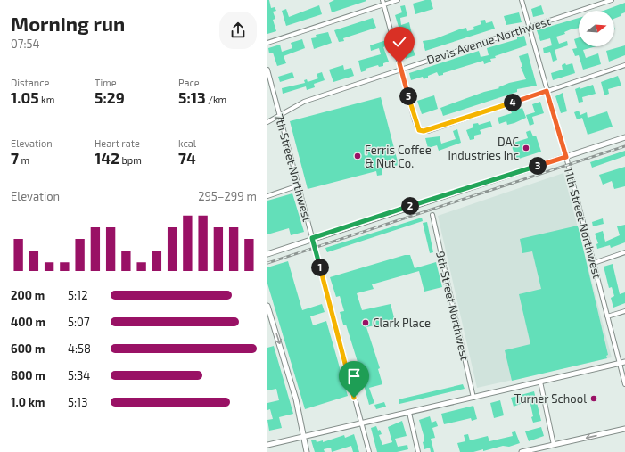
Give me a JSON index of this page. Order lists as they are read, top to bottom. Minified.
{"streets":{"street":["Davis Avenue Northwest","7th Street Northwest","11th Street Northwest","9th Street Northwest"]},"crossings":[["Davis Avenue Northwest","7th Street Northwest"],["Davis Avenue Northwest","11th Street Northwest"]],"places":["DAC Industries Inc","Ferris Coffee & Nut Co.","Clark Place","Turner School"],"north":"right","page":{"heading":["Morning run","07:54"],"stats":[["Distance","1.05 km"],["Time","5:29"],["Pace","5:13 /km"],["Elevation","7 m"],["Heart rate","142 bpm"],["kcal","74"]],"pins":["5","4","3","2","1"],"chart":["Elevation","295–299 m"],"list":[{"name":"200 m","note":"5:12"},{"name":"400 m","note":"5:07"},{"name":"600 m","note":"4:58"},{"name":"800 m","note":"5:34"},{"name":"1.0 km","note":"5:13"}]}}
